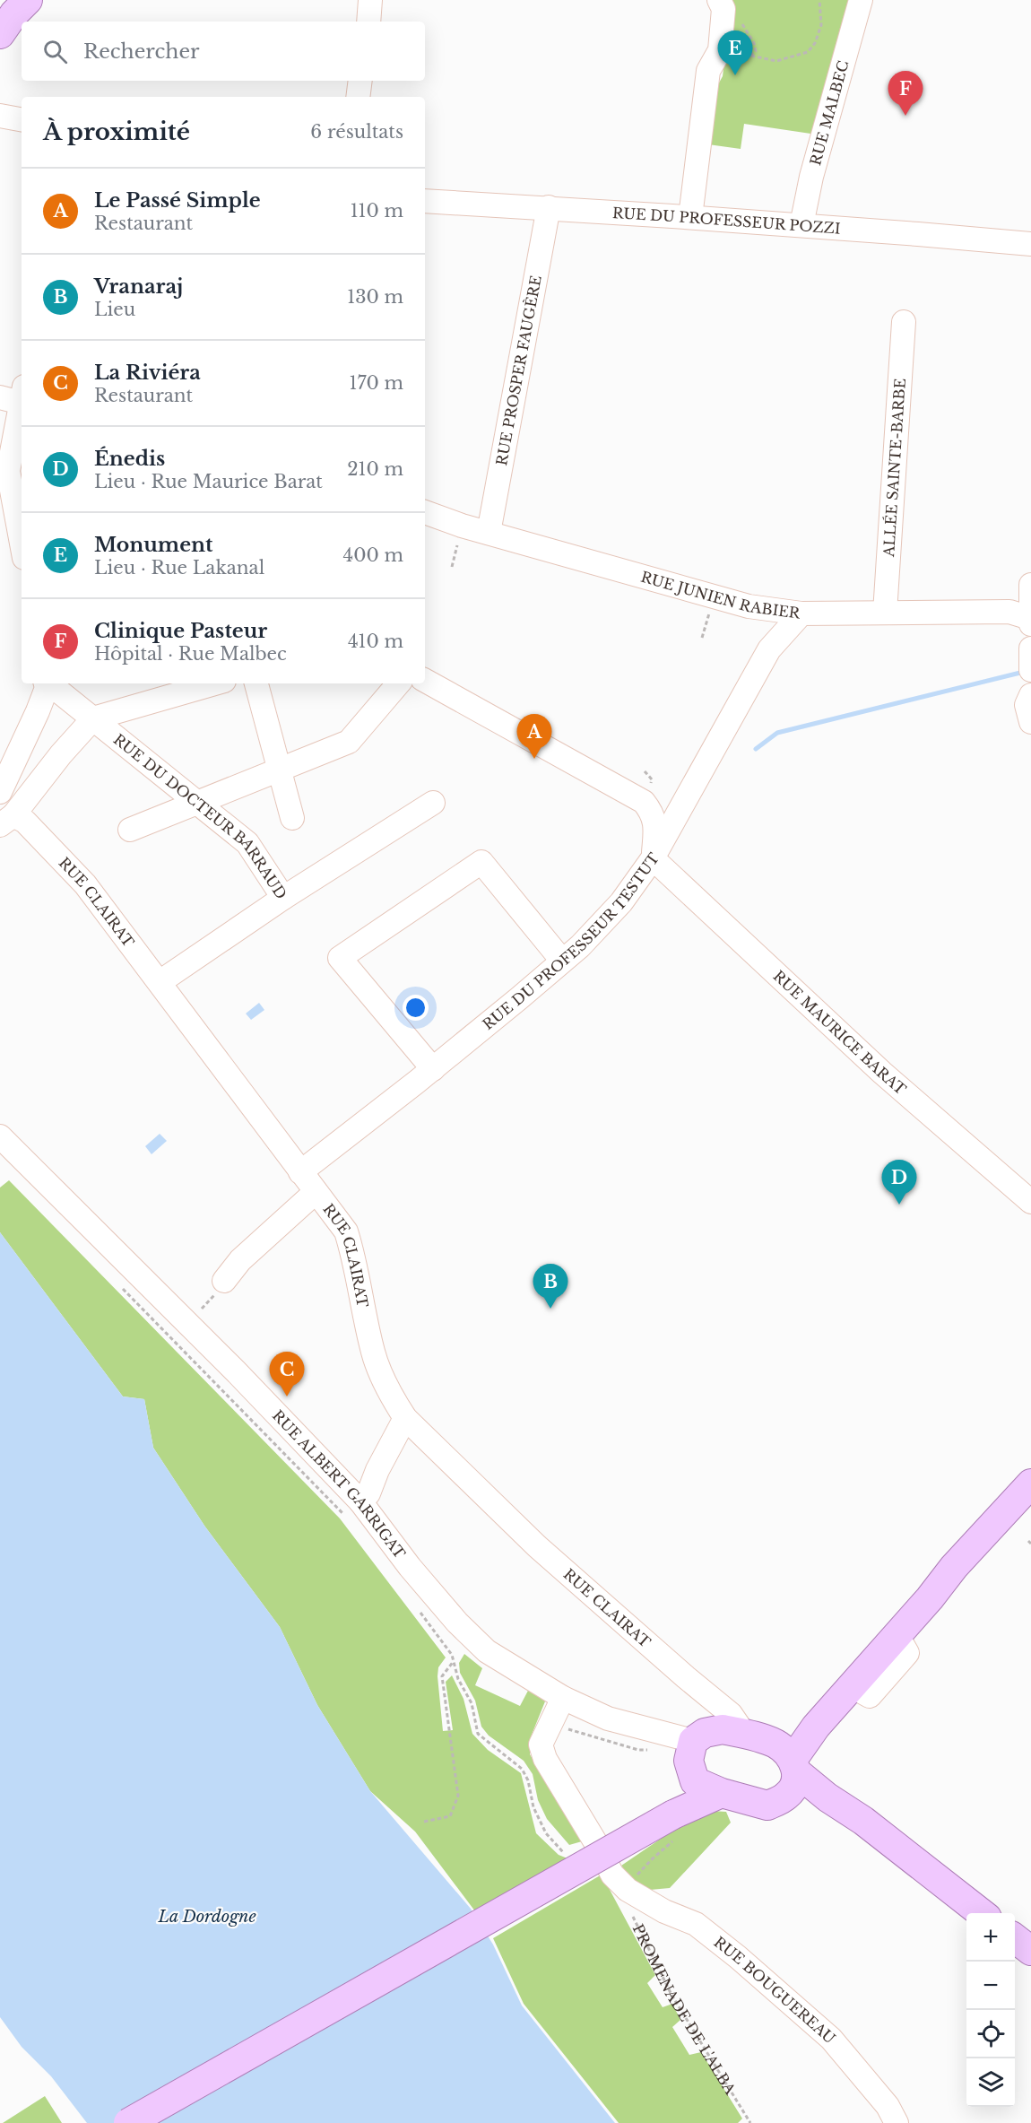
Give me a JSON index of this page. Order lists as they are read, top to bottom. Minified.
{"streets":{"street":["RUE MALBEC","RUE DU PROFESSEUR POZZI","RUE PROSPER FAUGÈRE","ALLÉE SAINTE-BARBE","RUE JUNIEN RABIER","RUE DU DOCTEUR BARRAUD","RUE CLAIRAT","RUE DU PROFESSEUR TESTUT","RUE MAURICE BARAT","RUE ALBERT GARRIGAT","RUE BOUGUEREAU"],"path":["PROMENADE DE L'ALBA"]},"crossings":[["RUE MALBEC","RUE DU PROFESSEUR POZZI"],["RUE DU PROFESSEUR POZZI","RUE PROSPER FAUGÈRE"],["RUE PROSPER FAUGÈRE","RUE JUNIEN RABIER"],["ALLÉE SAINTE-BARBE","RUE JUNIEN RABIER"],["RUE JUNIEN RABIER","RUE DU PROFESSEUR TESTUT"],["RUE DU DOCTEUR BARRAUD","RUE CLAIRAT"],["RUE CLAIRAT","RUE DU PROFESSEUR TESTUT"],["RUE CLAIRAT","RUE ALBERT GARRIGAT"],["RUE DU PROFESSEUR TESTUT","RUE MAURICE BARAT"],["RUE BOUGUEREAU","PROMENADE DE L'ALBA"]],"water":["La Dordogne"],"page":{"search":"Rechercher","pins":["E","F","A","D","B","C"],"heading":["À proximité","6 résultats"],"list":[{"mark":"A","name":"Le Passé Simple","note":"Restaurant","value":"110 m"},{"mark":"B","name":"Vranaraj","note":"Lieu","value":"130 m"},{"mark":"C","name":"La Riviéra","note":"Restaurant","value":"170 m"},{"mark":"D","name":"Énedis","note":"Lieu · Rue Maurice Barat","value":"210 m"},{"mark":"E","name":"Monument","note":"Lieu · Rue Lakanal","value":"400 m"},{"mark":"F","name":"Clinique Pasteur","note":"Hôpital · Rue Malbec","value":"410 m"}],"map_buttons":["+","−"]}}
